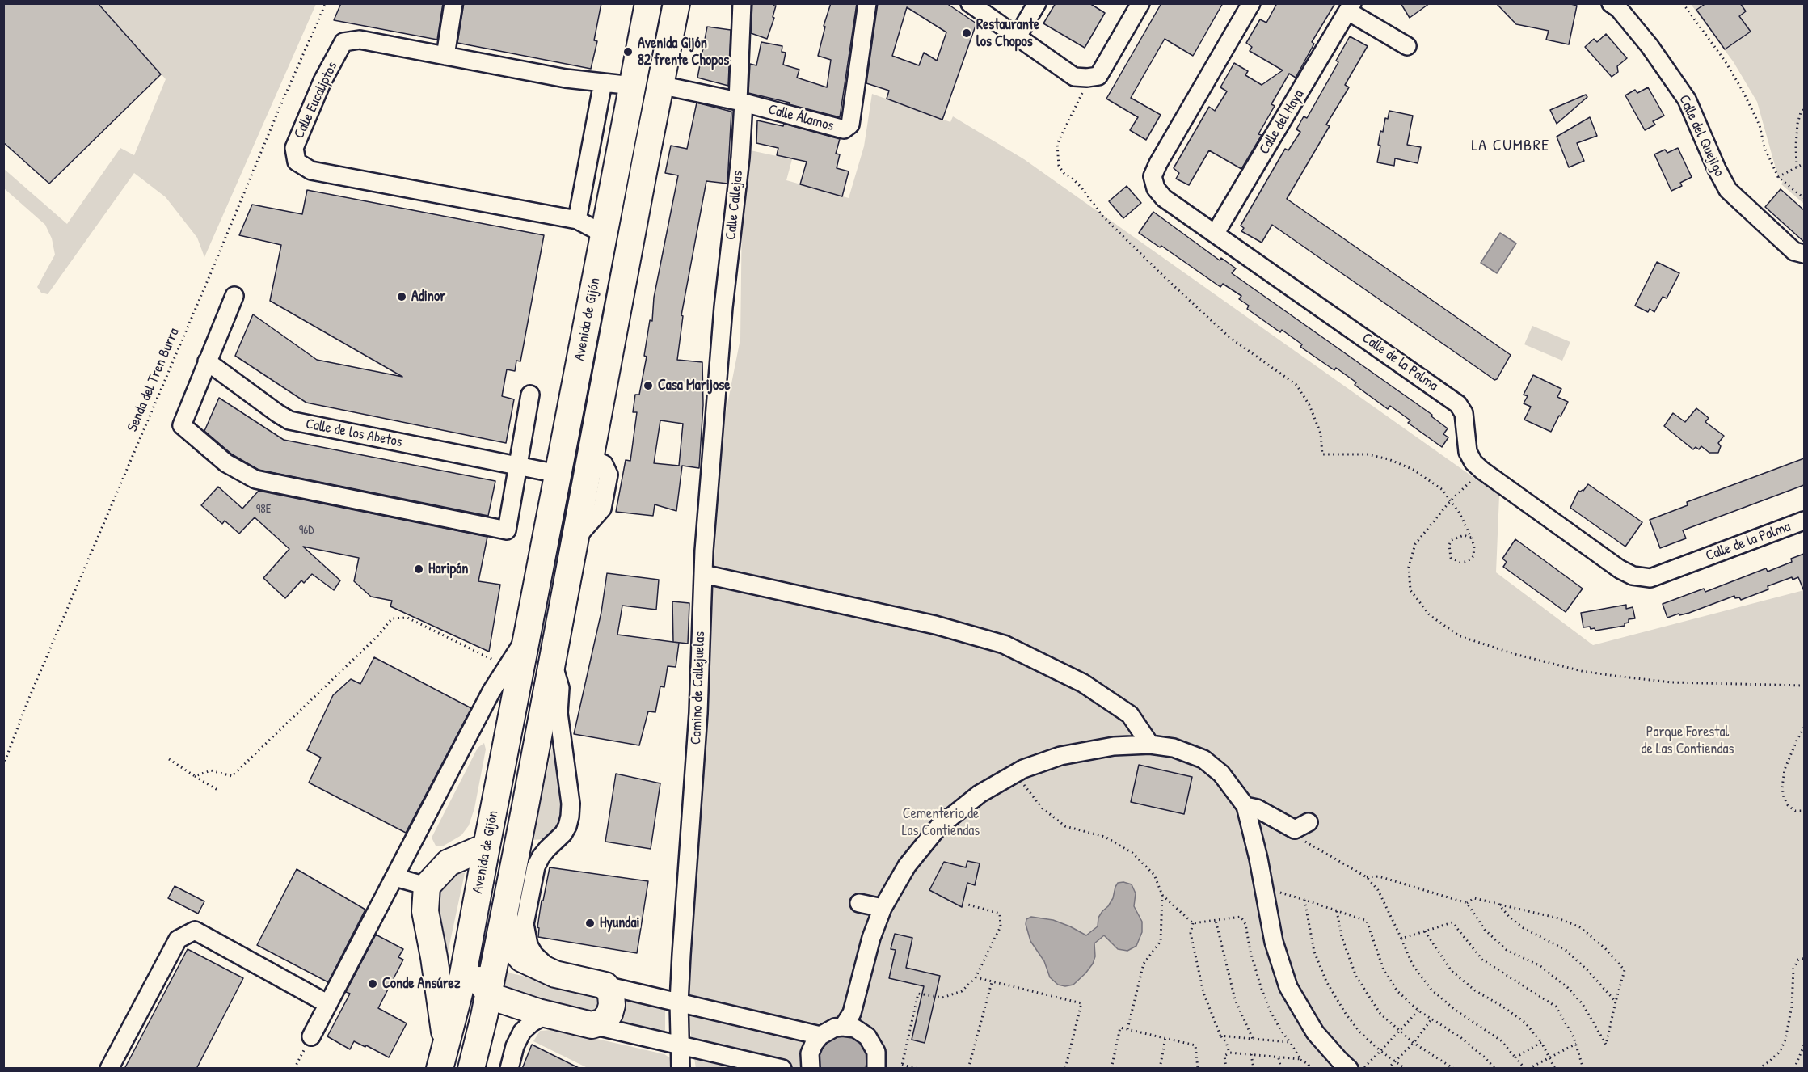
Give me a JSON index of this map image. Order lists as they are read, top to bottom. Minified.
{"streets":{"highway":["Avenida de Gijón"],"street":["Calle Eucaliptos","Calle Álamos","Calle del Haya","Calle del Quejigo","Calle Callejas","Calle de la Palma","Calle de los Abetos","Camino de Callejuelas"],"path":["Senda del Tren Burra"]},"crossings":[["Calle Eucaliptos","Avenida de Gijón"],["Calle Álamos","Calle Callejas"],["Calle Álamos","Avenida de Gijón"],["Calle del Haya","Calle de la Palma"],["Calle Callejas","Camino de Callejuelas"],["Avenida de Gijón","Calle de los Abetos"]],"districts":["LA CUMBRE"],"parks":["Parque Forestal de Las Contiendas","Cementerio de Las Contiendas"],"places":["Restaurante los Chopos","Avenida Gijón 82 frente Chopos","Adinor","Casa Marijose","Haripán","Hyundai","Conde Ansúrez"],"house_numbers":["98E","96D"]}
